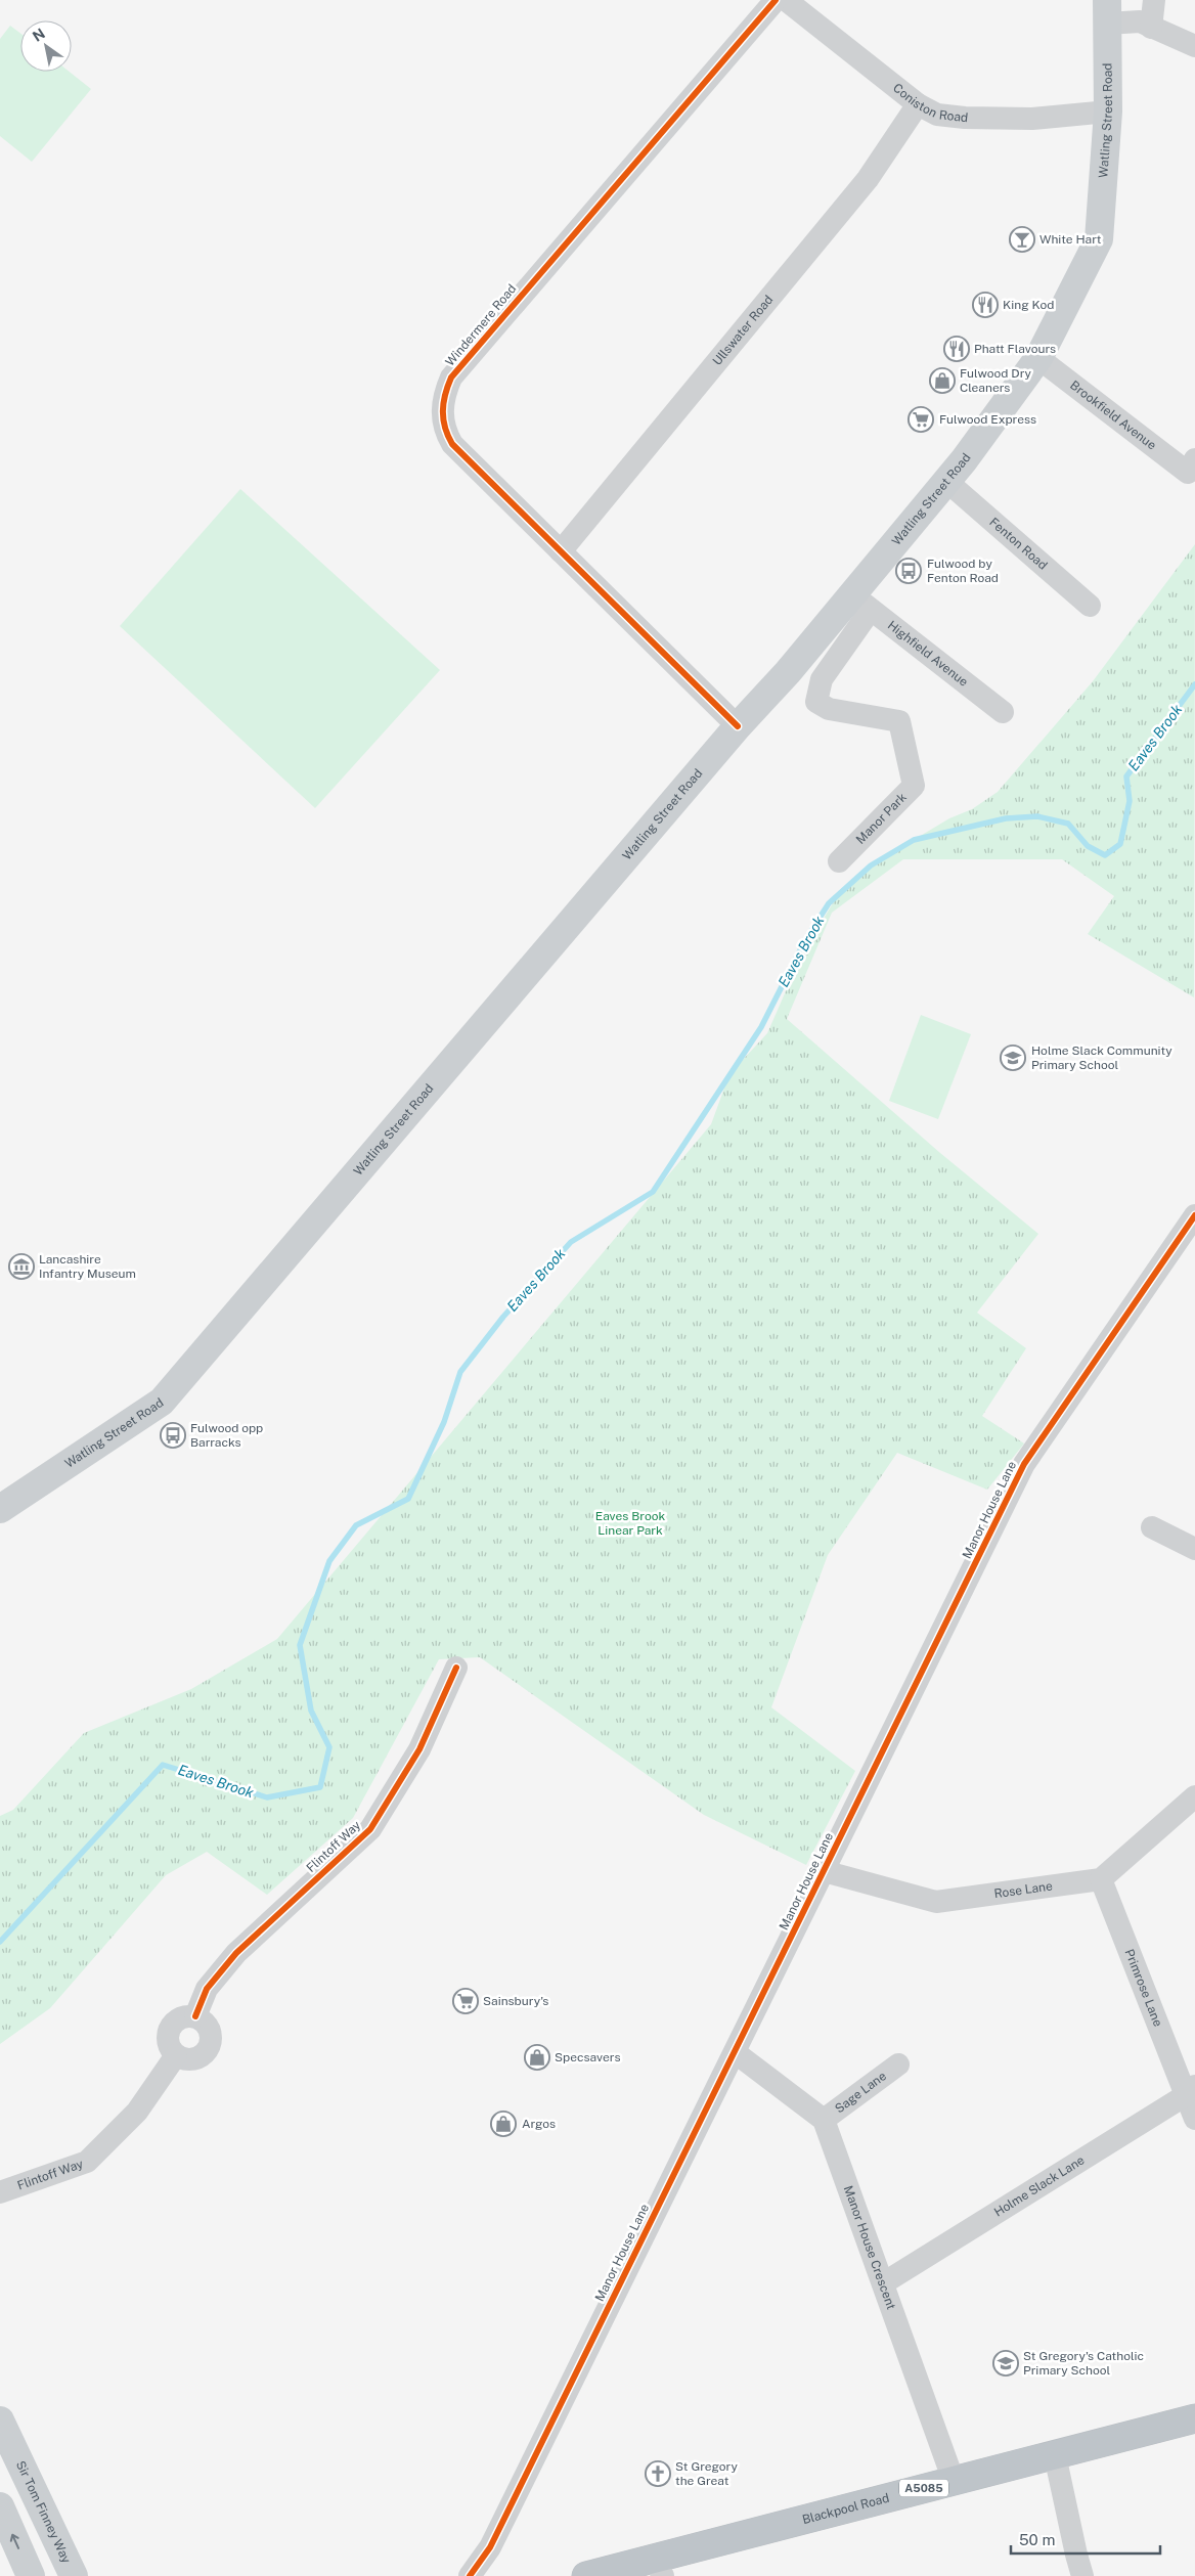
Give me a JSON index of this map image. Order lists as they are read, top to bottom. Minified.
{"streets":{"highway":["A5085","Blackpool Road"],"main road":["Watling Street Road","Sir Tom Finney Way"],"street":["Coniston Road","Windermere Road","Ullswater Road","Brookfield Avenue","Fenton Road","Highfield Avenue","Manor Park","Manor House Lane","Flintoff Way","Rose Lane","Primrose Lane","Sage Lane","Holme Slack Lane","Manor House Crescent"]},"crossings":[["Coniston Road","Watling Street Road"],["Coniston Road","Ullswater Road"],["Watling Street Road","Windermere Road"],["Watling Street Road","Brookfield Avenue"],["Watling Street Road","Fenton Road"],["Watling Street Road","Highfield Avenue"],["Watling Street Road","Manor Park"],["Windermere Road","Ullswater Road"],["Highfield Avenue","Manor Park"],["Manor House Lane","Rose Lane"],["Rose Lane","Primrose Lane"],["Primrose Lane","Holme Slack Lane"],["Sage Lane","Manor House Crescent"],["Holme Slack Lane","Manor House Crescent"],["Manor House Crescent","Blackpool Road"]],"water":["Eaves Brook"],"parks":["Eaves Brook Linear Park"],"places":{"bar":["White Hart"],"restaurant":["King Kod","Phatt Flavours"],"shop":["Fulwood Dry Cleaners","Specsavers","Argos"],"supermarket":["Fulwood Express","Sainsbury's"],"bus stop":["Fulwood by Fenton Road","Fulwood opp Barracks"],"school or university":["Holme Slack Community Primary School","St Gregory's Catholic Primary School"],"museum":["Lancashire Infantry Museum"],"church":["St Gregory the Great"]},"scale_bar":"50 m","north":"top left"}
